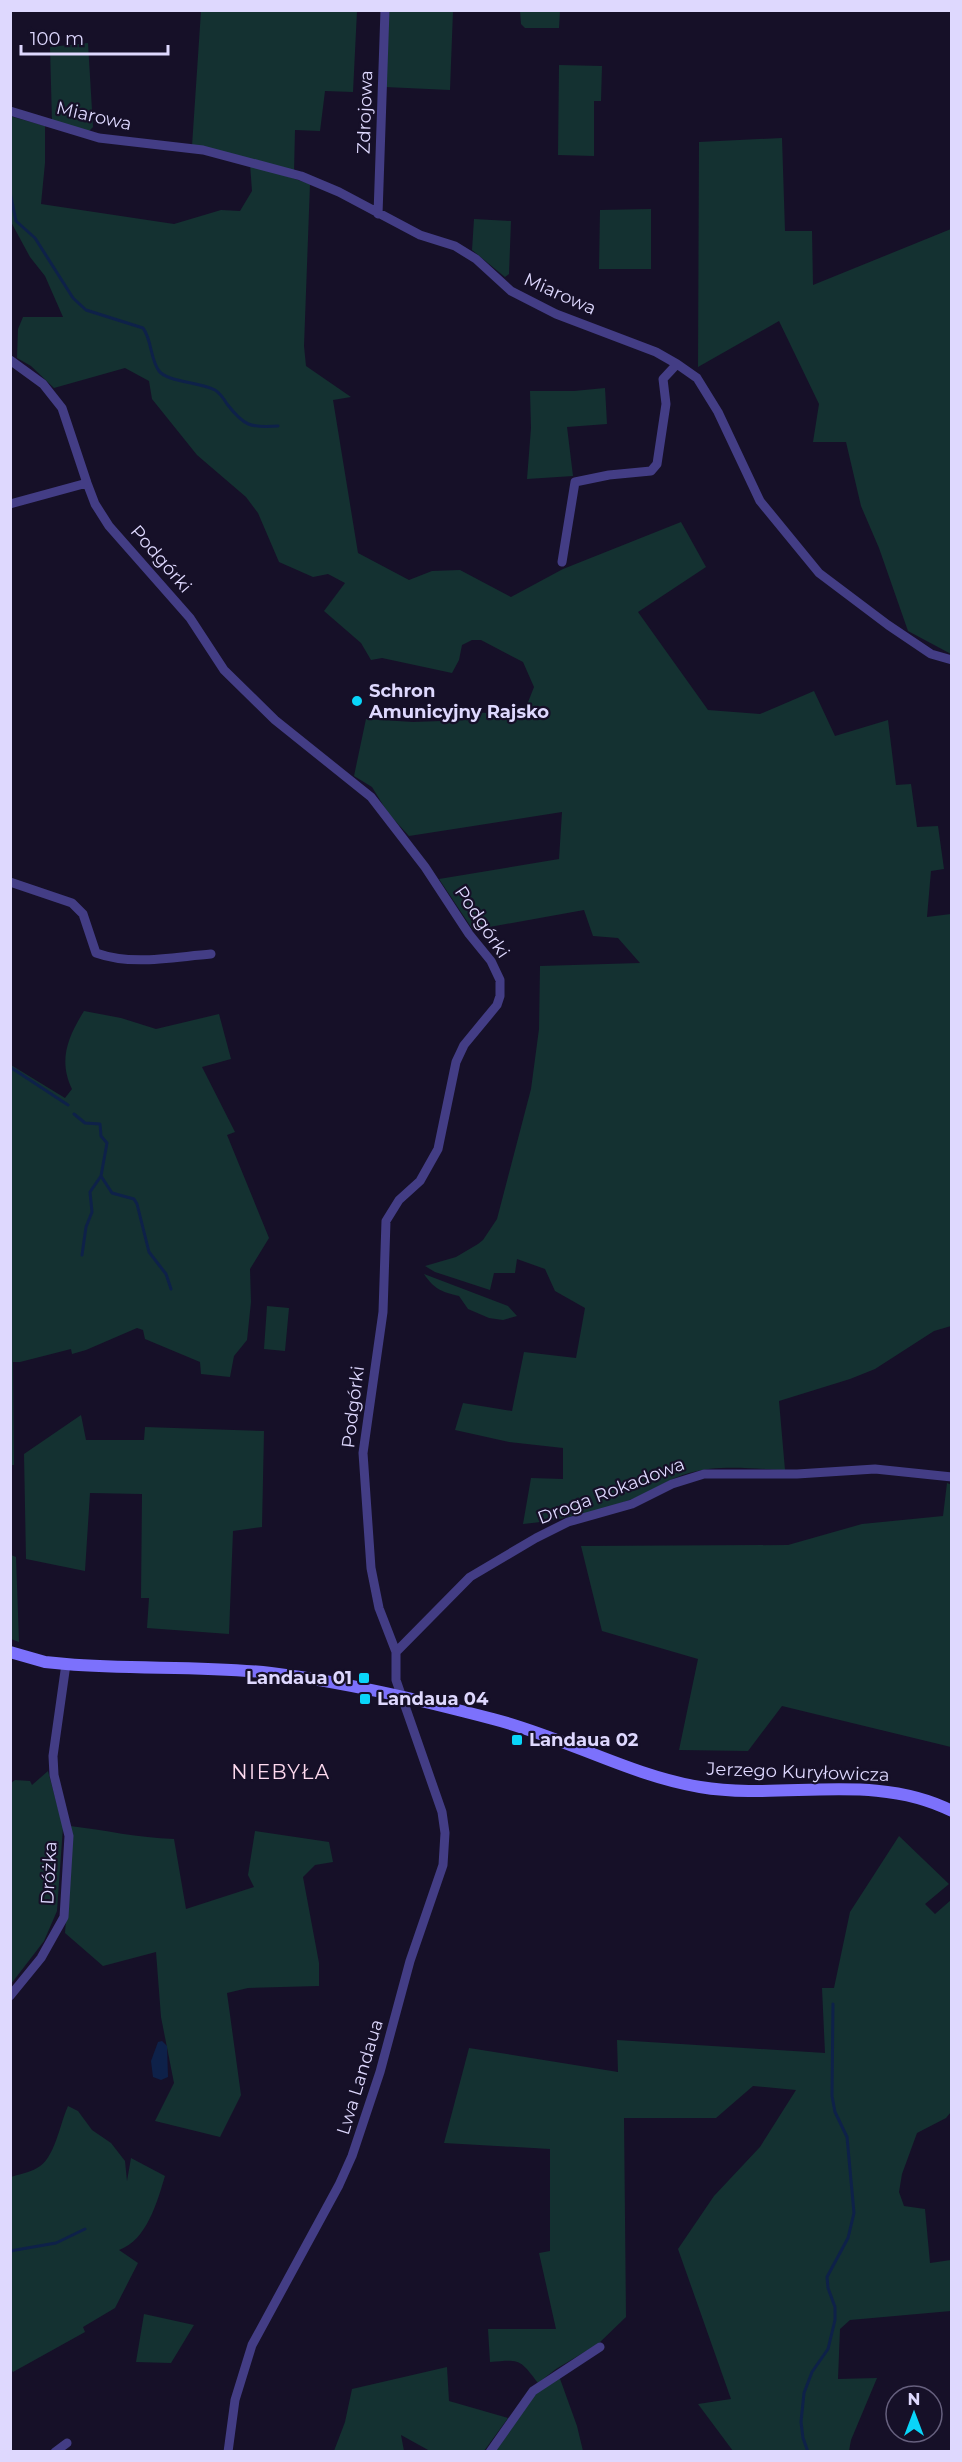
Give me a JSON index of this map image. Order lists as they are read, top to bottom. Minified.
{"streets":{"street":["Zdrojowa","Miarowa","Podgórki","Droga Rokadowa","Jerzego Kuryłowicza","Dróżka","Lwa Landaua"]},"crossings":[["Zdrojowa","Miarowa"],["Podgórki","Droga Rokadowa"],["Podgórki","Jerzego Kuryłowicza"],["Podgórki","Lwa Landaua"],["Jerzego Kuryłowicza","Dróżka"],["Jerzego Kuryłowicza","Lwa Landaua"]],"districts":["NIEBYŁA"],"places":{"other":["Schron Amunicyjny Rajsko"],"transit":["Landaua 01","Landaua 04","Landaua 02"]},"scale_bar":"100 m","north":"top"}
